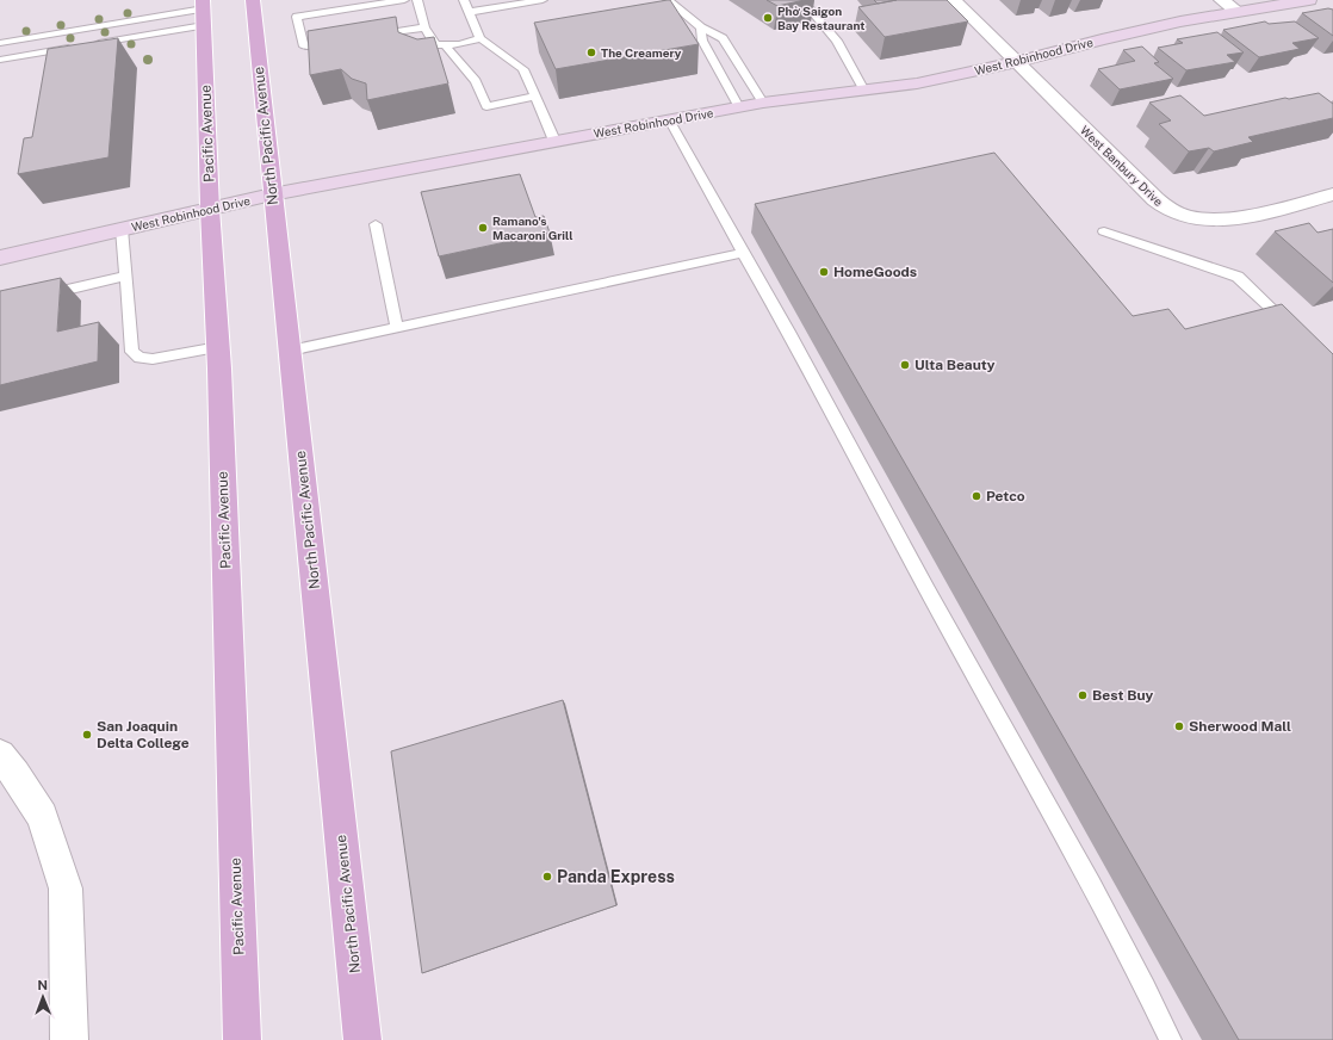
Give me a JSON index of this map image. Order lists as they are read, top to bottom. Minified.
{"streets":{"main road":["Pacific Avenue","North Pacific Avenue"],"street":["West Robinhood Drive","West Banbury Drive"]},"crossings":[["West Robinhood Drive","Pacific Avenue"],["West Robinhood Drive","North Pacific Avenue"],["West Robinhood Drive","West Banbury Drive"]],"places":["Phở Saigon Bay Restaurant","The Creamery","Ramano's Macaroni Grill","HomeGoods","Ulta Beauty","Petco","Best Buy","Sherwood Mall","San Joaquin Delta College","Panda Express"],"north":"top"}
